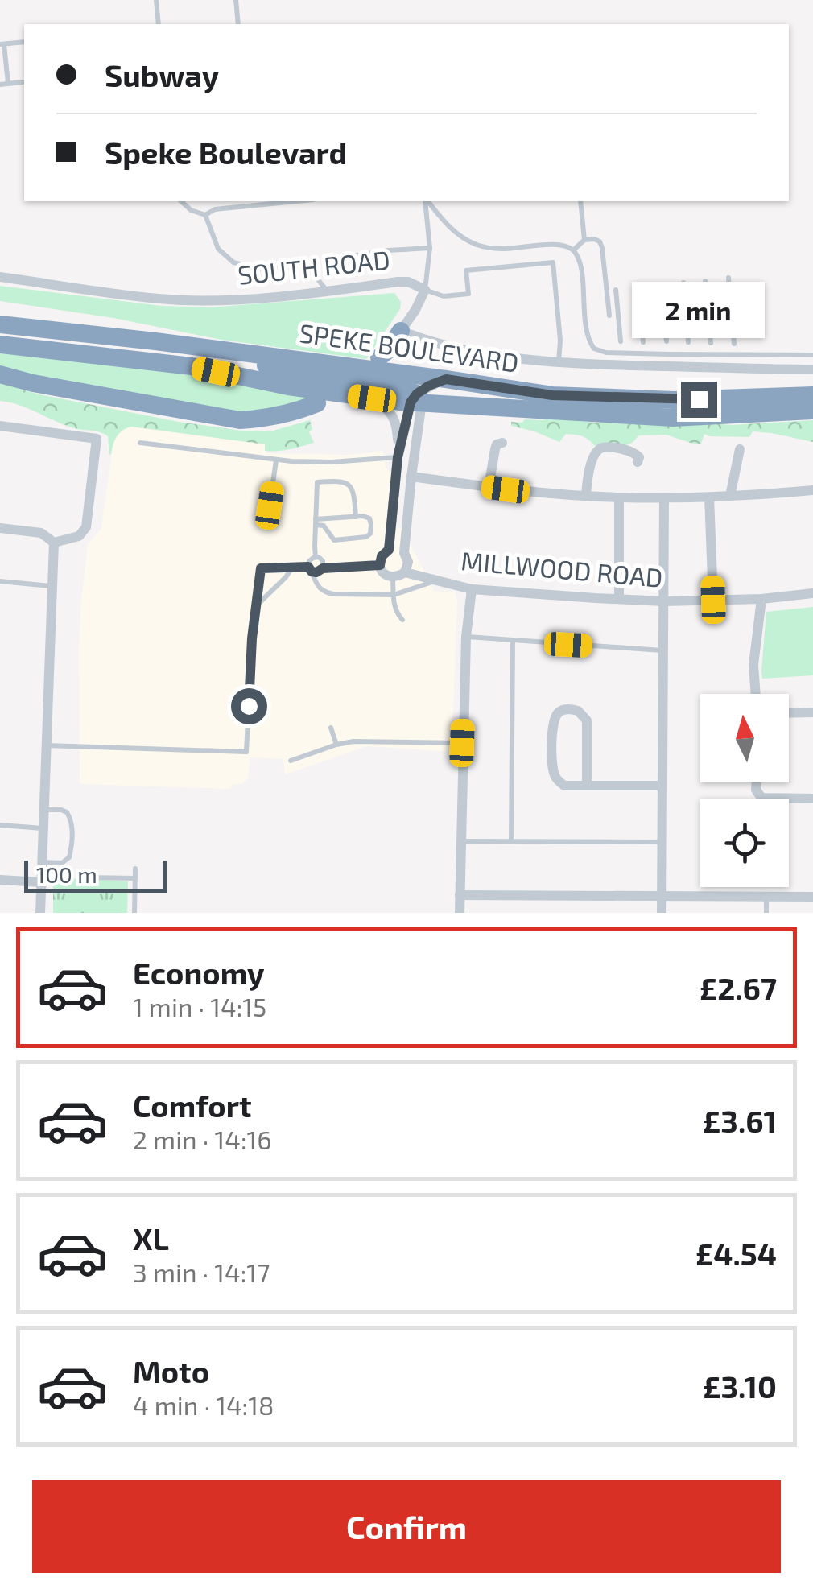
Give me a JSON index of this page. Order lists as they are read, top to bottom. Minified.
{"streets":{"highway":["SPEKE BOULEVARD"],"street":["SOUTH ROAD","MILLWOOD ROAD"]},"scale_bar":"100 m","north":"top","page":{"banner":["Subway","Speke Boulevard"],"bubble":"2 min","scale":"100 m","list":[{"name":"Economy","note":"1 min · 14:15","value":"£2.67"},{"name":"Comfort","note":"2 min · 14:16","value":"£3.61"},{"name":"XL","note":"3 min · 14:17","value":"£4.54"},{"name":"Moto","note":"4 min · 14:18","value":"£3.10"}],"buttons":"Confirm"}}
